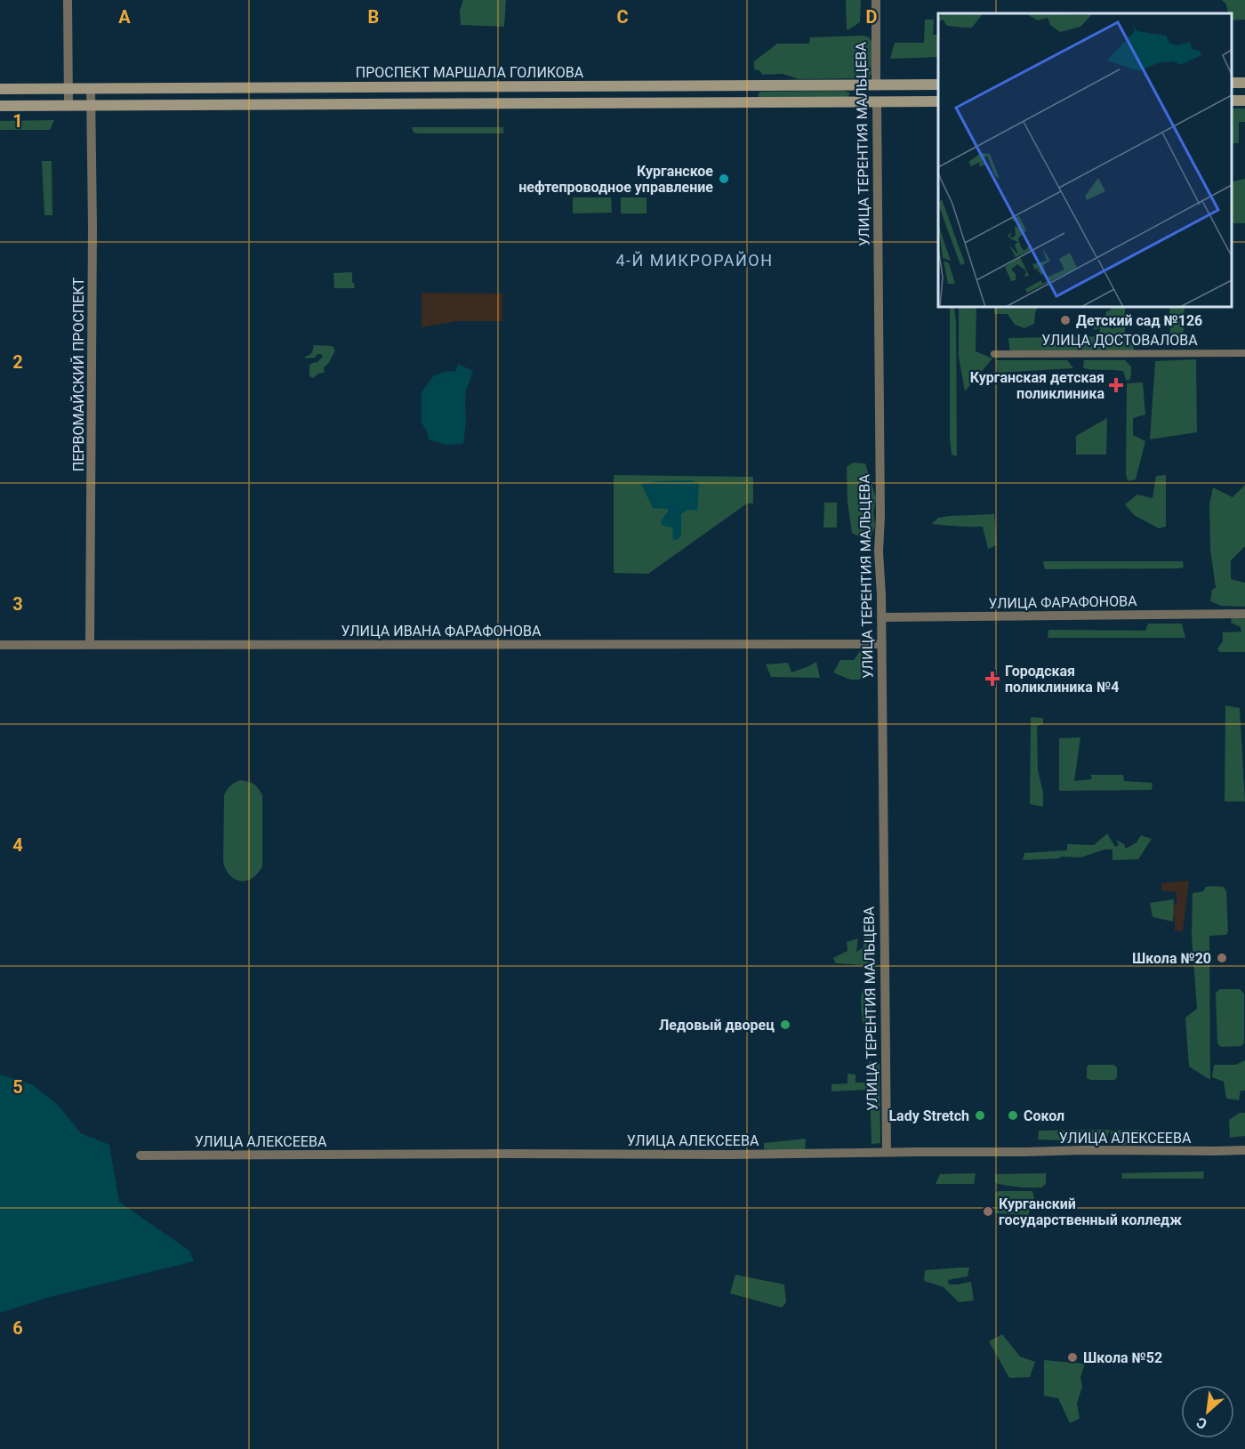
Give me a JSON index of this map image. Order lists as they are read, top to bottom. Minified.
{"streets":{"main road":["ПРОСПЕКТ МАРШАЛА ГОЛИКОВА","УЛИЦА ТЕРЕНТИЯ МАЛЬЦЕВА"],"street":["УЛИЦА ДОСТОВАЛОВА","ПЕРВОМАЙСКИЙ ПРОСПЕКТ","УЛИЦА ФАРАФОНОВА","УЛИЦА ИВАНА ФАРАФОНОВА","УЛИЦА АЛЕКСЕЕВА"]},"crossings":[["ПРОСПЕКТ МАРШАЛА ГОЛИКОВА","УЛИЦА ТЕРЕНТИЯ МАЛЬЦЕВА"],["ПРОСПЕКТ МАРШАЛА ГОЛИКОВА","ПЕРВОМАЙСКИЙ ПРОСПЕКТ"],["УЛИЦА ТЕРЕНТИЯ МАЛЬЦЕВА","УЛИЦА ФАРАФОНОВА"],["УЛИЦА ТЕРЕНТИЯ МАЛЬЦЕВА","УЛИЦА ИВАНА ФАРАФОНОВА"],["УЛИЦА ТЕРЕНТИЯ МАЛЬЦЕВА","УЛИЦА АЛЕКСЕЕВА"],["ПЕРВОМАЙСКИЙ ПРОСПЕКТ","УЛИЦА ИВАНА ФАРАФОНОВА"]],"districts":["4-Й МИКРОРАЙОН"],"places":{"other":["Курганское нефтепроводное управление","Детский сад №126","Школа №20","Ледовый дворец","Lady Stretch","Сокол","Курганский государственный колледж","Школа №52"],"health":["Курганская детская поликлиника","Городская поликлиника №4"]},"north":"bottom left","grid":{"columns":["A","B","C","D"],"rows":["1","2","3","4","5","6"]}}
